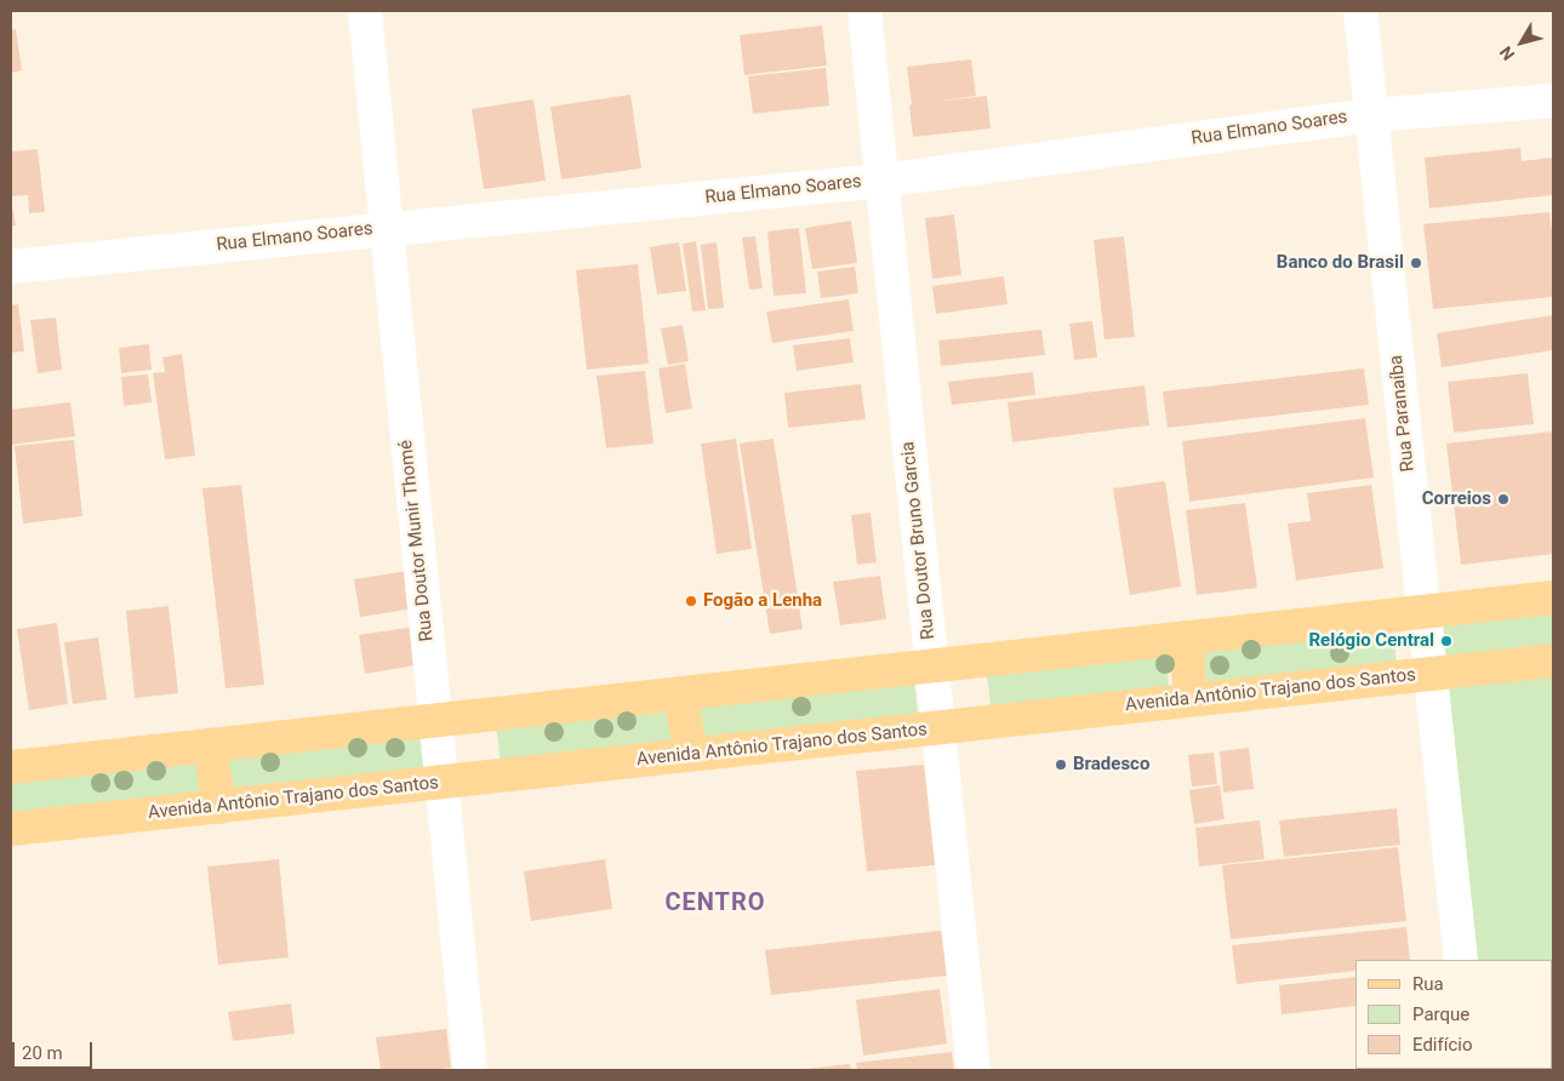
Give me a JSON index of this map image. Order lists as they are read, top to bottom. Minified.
{"streets":{"main road":["Avenida Antônio Trajano dos Santos"],"street":["Rua Elmano Soares","Rua Paranaíba","Rua Doutor Munir Thomé","Rua Doutor Bruno Garcia"]},"crossings":[["Rua Elmano Soares","Rua Paranaíba"],["Rua Elmano Soares","Rua Doutor Munir Thomé"],["Rua Elmano Soares","Rua Doutor Bruno Garcia"],["Rua Paranaíba","Avenida Antônio Trajano dos Santos"],["Rua Doutor Munir Thomé","Avenida Antônio Trajano dos Santos"],["Rua Doutor Bruno Garcia","Avenida Antônio Trajano dos Santos"]],"districts":["CENTRO"],"places":["Banco do Brasil","Correios","Fogão a Lenha","Relógio Central","Bradesco"],"legend":["Rua","Parque","Edifício"],"scale_bar":"20 m","north":"bottom left"}
